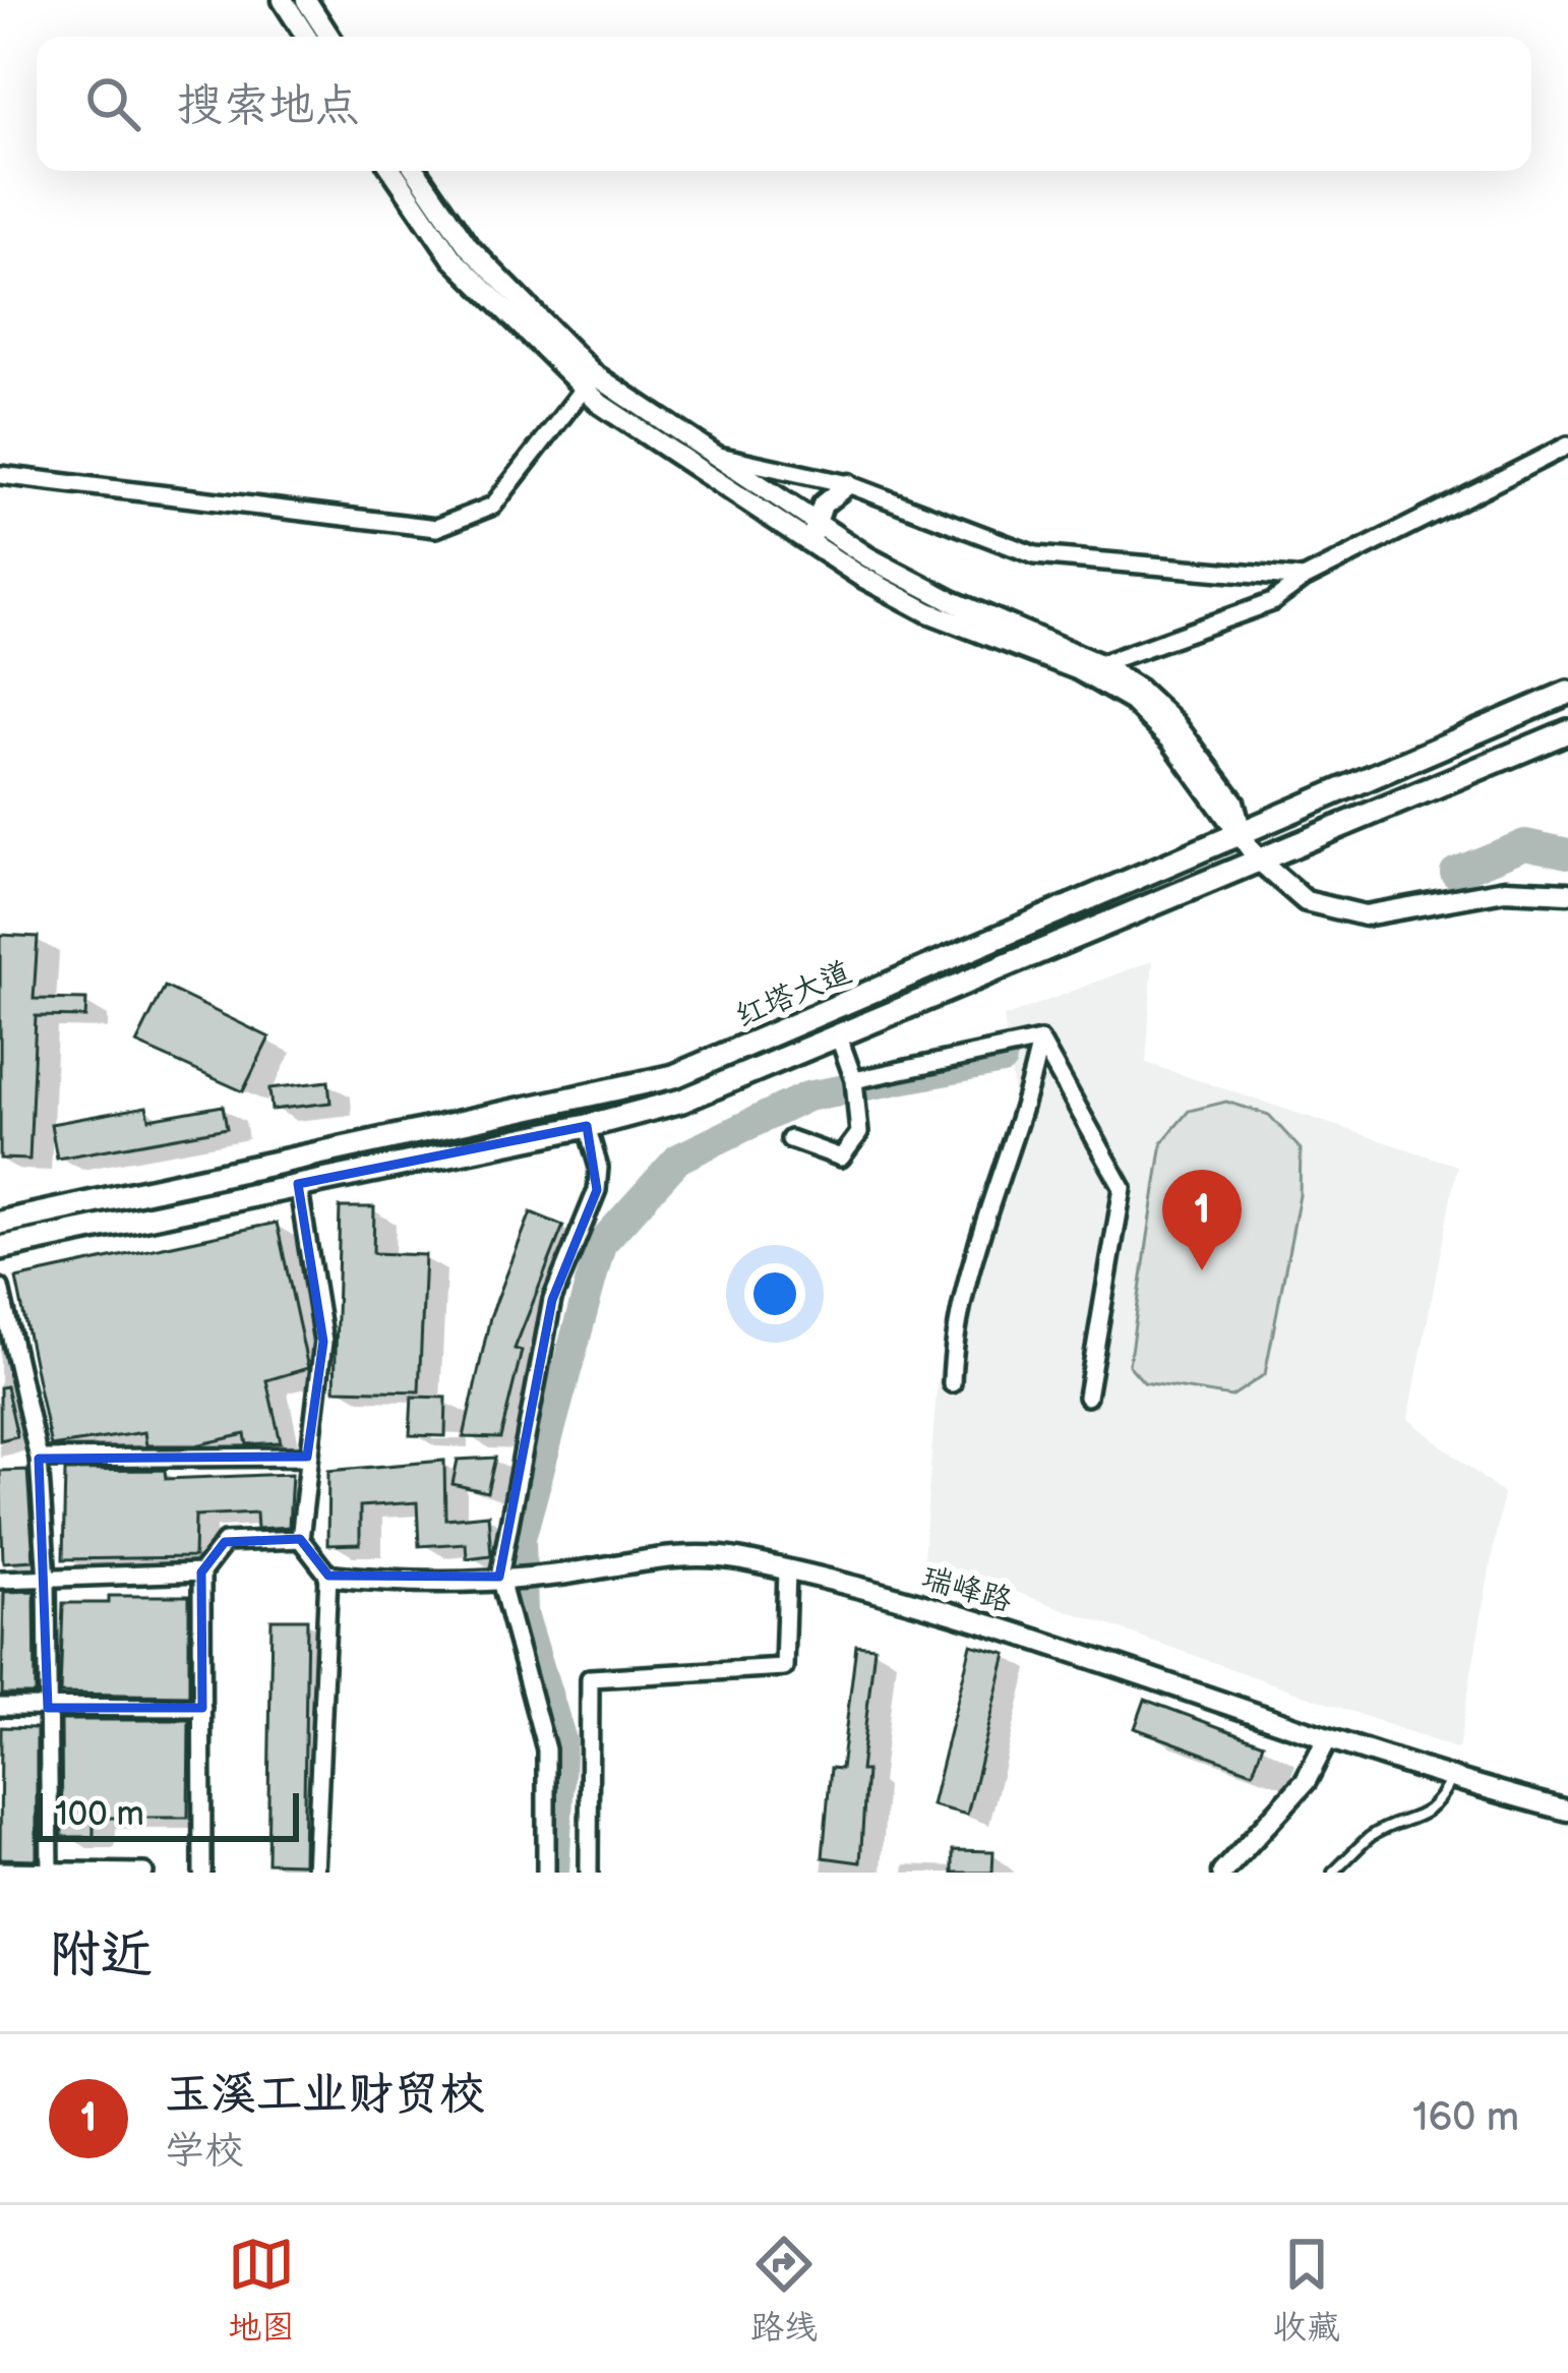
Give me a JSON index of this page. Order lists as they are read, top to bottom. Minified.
{"streets":{"main road":["红塔大道"],"street":["瑞峰路"]},"scale_bar":"100 m","page":{"search":"搜索地点","pins":"1","scale":"100 m","heading":"附近","list":[{"mark":"1","name":"玉溪工业财贸校","note":"学校","value":"160 m"}],"nav":["地图","路线","收藏"]}}
